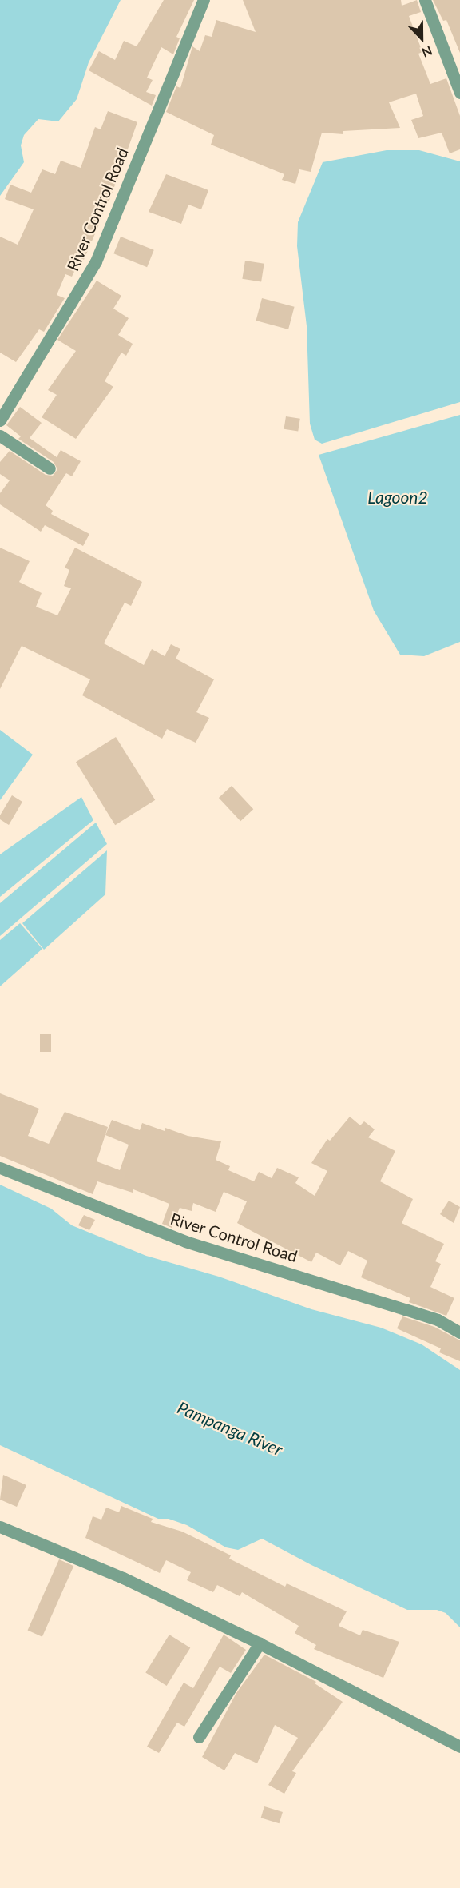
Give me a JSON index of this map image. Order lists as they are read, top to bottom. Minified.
{"streets":{"street":["River Control Road"]},"water":["Lagoon2","Pampanga River"],"north":"bottom"}
